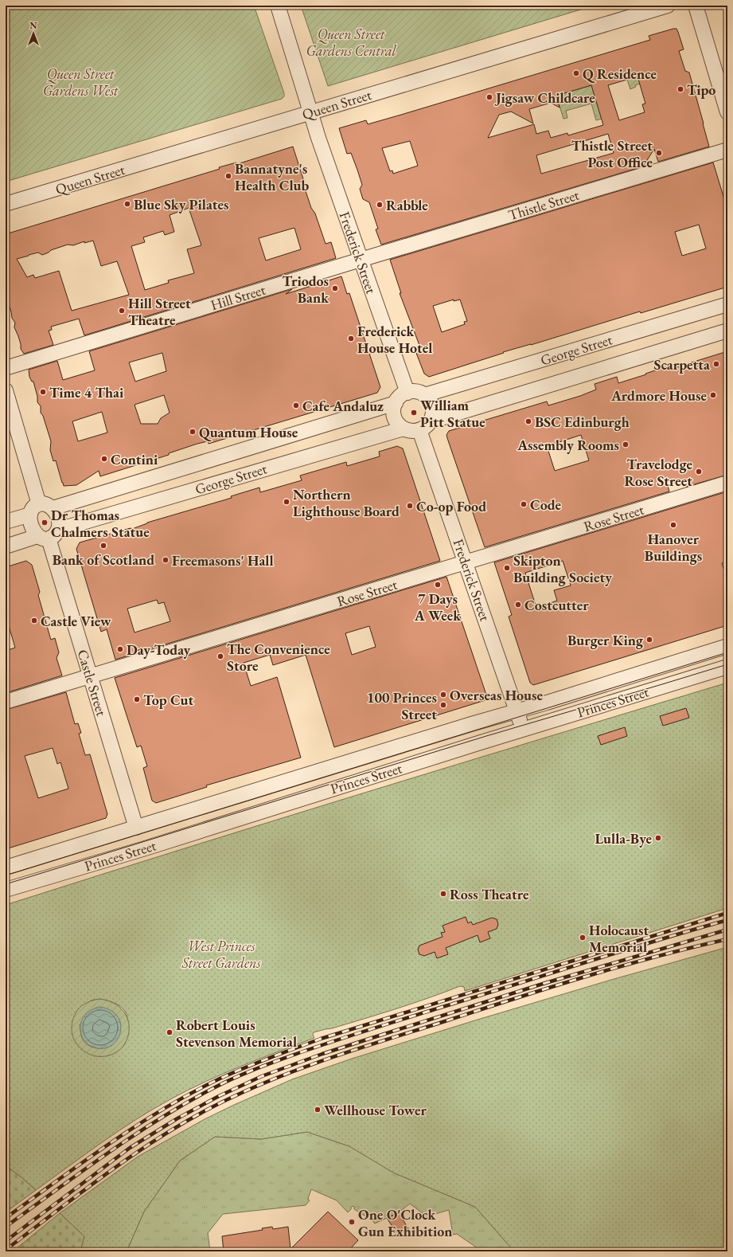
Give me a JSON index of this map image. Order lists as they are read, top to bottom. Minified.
{"streets":{"street":["Queen Street","Thistle Street","Frederick Street","Hill Street","George Street","Rose Street","Castle Street","Princes Street"]},"crossings":[["Queen Street","Frederick Street"],["Thistle Street","Frederick Street"],["Thistle Street","Hill Street"],["Frederick Street","Hill Street"],["Frederick Street","George Street"],["Frederick Street","Rose Street"],["Frederick Street","Princes Street"],["George Street","Castle Street"],["Rose Street","Castle Street"],["Castle Street","Princes Street"]],"parks":["Queen Street Gardens Central","Queen Street Gardens West","West Princes Street Gardens"],"places":["Q Residence","Tipo","Jigsaw Childcare","Thistle Street Post Office","Bannatyne's Health Club","Blue Sky Pilates","Rabble","Triodos Bank","Hill Street Theatre","Frederick House Hotel","Scarpetta","Time 4 Thai","Ardmore House","Cafe Andaluz","William Pitt Statue","BSC Edinburgh","Quantum House","Assembly Rooms","Contini","Travelodge Rose Street","Northern Lighthouse Board","Code","Co-op Food","Dr Thomas Chalmers Statue","Hanover Buildings","Bank of Scotland","Freemasons' Hall","Skipton Building Society","7 Days A Week","Costcutter","Castle View","Burger King","Day-Today","The Convenience Store","Overseas House","Top Cut","100 Princes Street","Lulla-Bye","Ross Theatre","Holocaust Memorial","Robert Louis Stevenson Memorial","Wellhouse Tower","One O'Clock Gun Exhibition"],"north":"top"}
